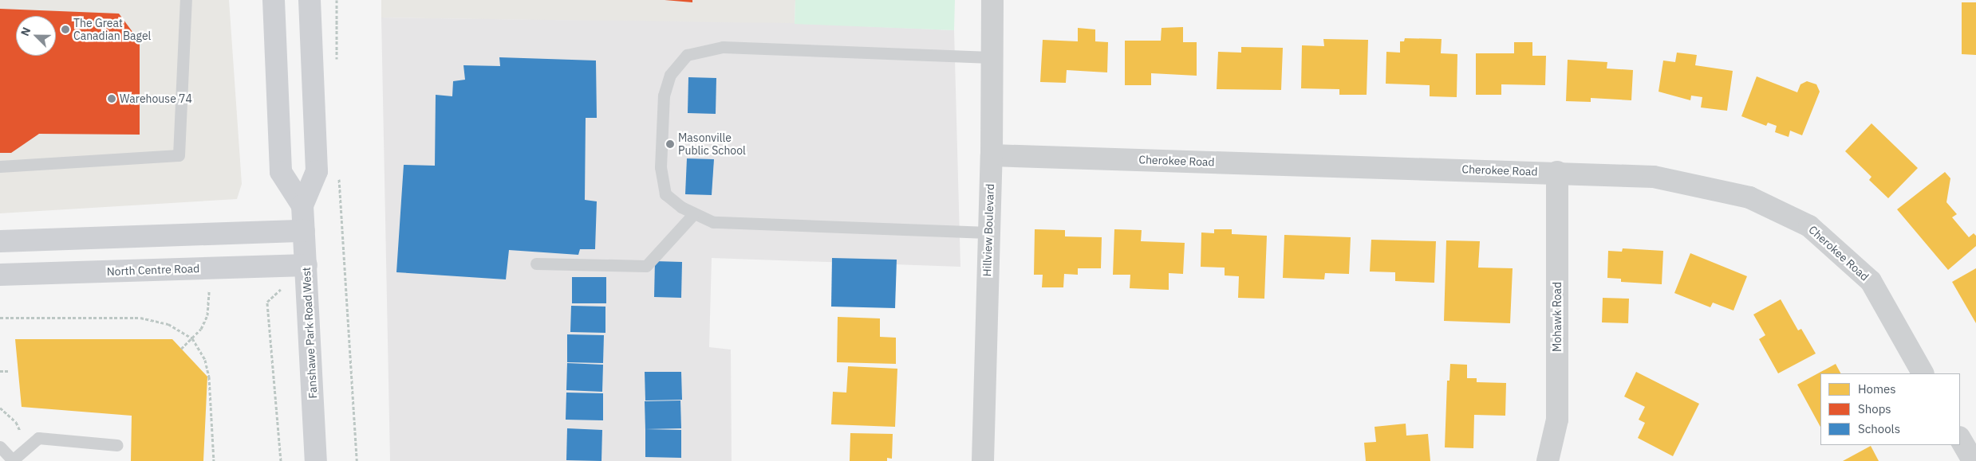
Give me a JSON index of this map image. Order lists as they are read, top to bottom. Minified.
{"streets":{"main road":["North Centre Road","Fanshawe Park Road West"],"street":["Cherokee Road","Hillview Boulevard","Mohawk Road"]},"crossings":[["Cherokee Road","Hillview Boulevard"],["Cherokee Road","Mohawk Road"],["North Centre Road","Fanshawe Park Road West"]],"places":["The Great Canadian Bagel","Warehouse 74","Masonville Public School"],"legend":["Homes","Shops","Schools"],"north":"top left"}
